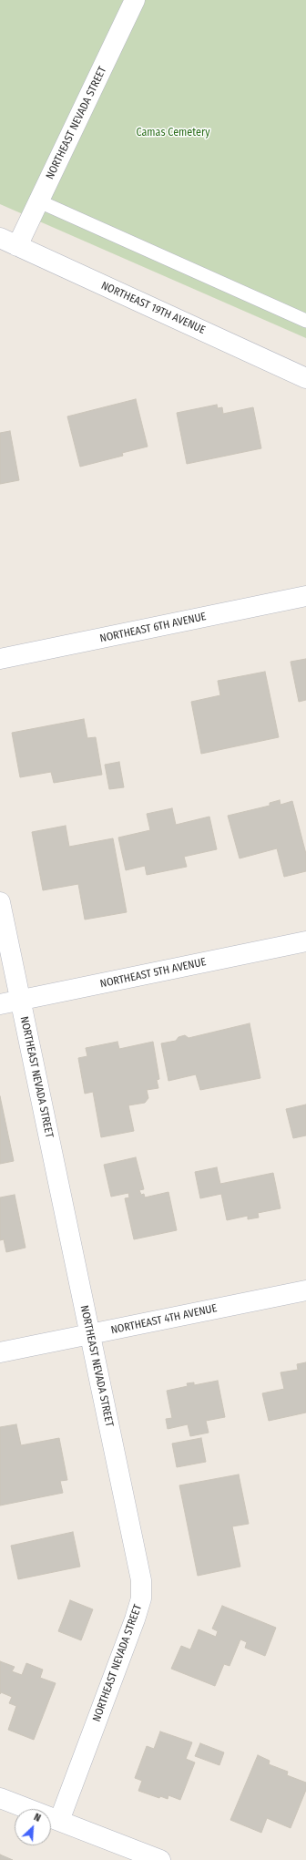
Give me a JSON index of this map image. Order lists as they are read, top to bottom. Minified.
{"streets":{"street":["NORTHEAST NEVADA STREET","NORTHEAST 19TH AVENUE","NORTHEAST 6TH AVENUE","NORTHEAST 5TH AVENUE","NORTHEAST 4TH AVENUE"]},"crossings":[["NORTHEAST NEVADA STREET","NORTHEAST 19TH AVENUE"],["NORTHEAST NEVADA STREET","NORTHEAST 5TH AVENUE"],["NORTHEAST NEVADA STREET","NORTHEAST 4TH AVENUE"]],"parks":["Camas Cemetery"],"north":"top right"}
